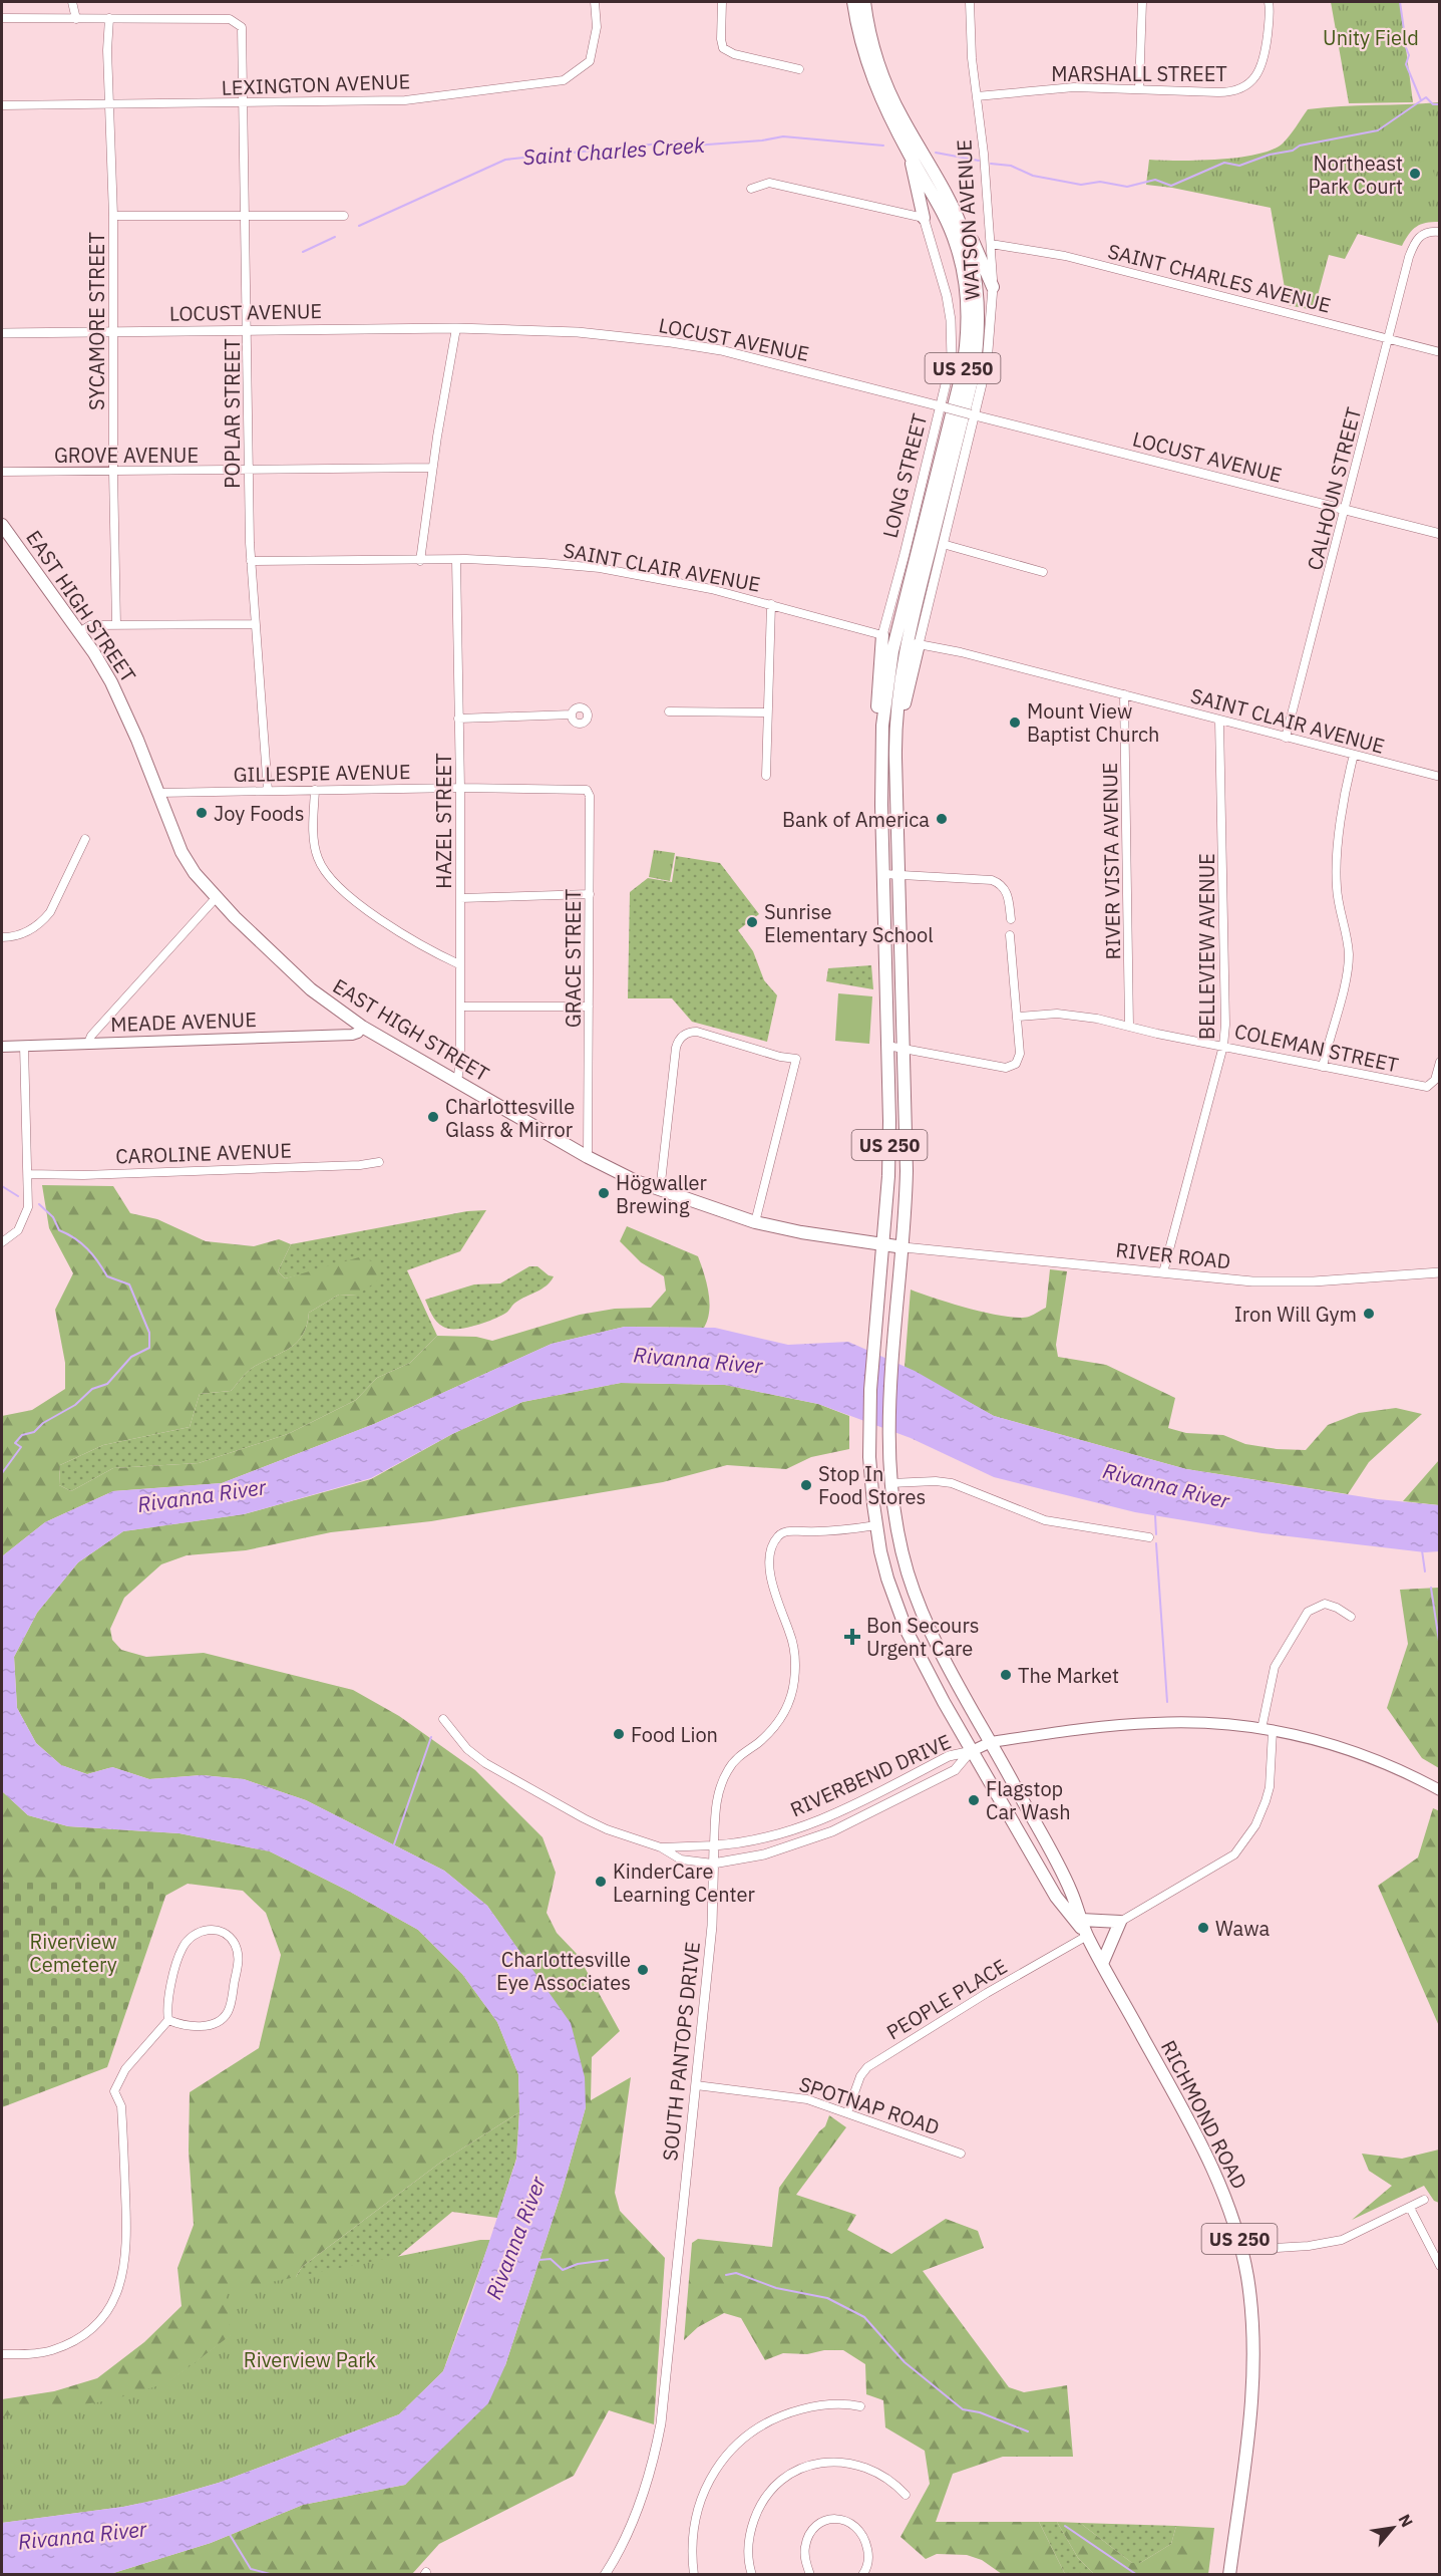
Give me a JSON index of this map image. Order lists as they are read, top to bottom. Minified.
{"streets":{"main road":["US 250","EAST HIGH STREET","MEADE AVENUE","RICHMOND ROAD"],"street":["MARSHALL STREET","LEXINGTON AVENUE","WATSON AVENUE","SAINT CHARLES AVENUE","LOCUST AVENUE","SYCAMORE STREET","POPLAR STREET","GROVE AVENUE","LONG STREET","CALHOUN STREET","SAINT CLAIR AVENUE","GILLESPIE AVENUE","HAZEL STREET","RIVER VISTA AVENUE","BELLEVIEW AVENUE","GRACE STREET","COLEMAN STREET","CAROLINE AVENUE","RIVER ROAD","RIVERBEND DRIVE","PEOPLE PLACE","SOUTH PANTOPS DRIVE","SPOTNAP ROAD"]},"crossings":[["MARSHALL STREET","WATSON AVENUE"],["LEXINGTON AVENUE","SYCAMORE STREET"],["LEXINGTON AVENUE","POPLAR STREET"],["WATSON AVENUE","SAINT CHARLES AVENUE"],["WATSON AVENUE","LOCUST AVENUE"],["WATSON AVENUE","SAINT CLAIR AVENUE"],["SAINT CHARLES AVENUE","CALHOUN STREET"],["LOCUST AVENUE","SYCAMORE STREET"],["LOCUST AVENUE","POPLAR STREET"],["LOCUST AVENUE","LONG STREET"],["LOCUST AVENUE","CALHOUN STREET"],["SYCAMORE STREET","POPLAR STREET"],["SYCAMORE STREET","GROVE AVENUE"],["US 250","EAST HIGH STREET"],["US 250","RIVER ROAD"],["US 250","SOUTH PANTOPS DRIVE"],["US 250","RICHMOND ROAD"],["POPLAR STREET","GROVE AVENUE"],["POPLAR STREET","SAINT CLAIR AVENUE"],["POPLAR STREET","GILLESPIE AVENUE"],["LONG STREET","SAINT CLAIR AVENUE"],["CALHOUN STREET","SAINT CLAIR AVENUE"],["SAINT CLAIR AVENUE","HAZEL STREET"],["SAINT CLAIR AVENUE","RIVER VISTA AVENUE"],["SAINT CLAIR AVENUE","BELLEVIEW AVENUE"],["EAST HIGH STREET","GILLESPIE AVENUE"],["EAST HIGH STREET","HAZEL STREET"],["EAST HIGH STREET","GRACE STREET"],["EAST HIGH STREET","MEADE AVENUE"],["EAST HIGH STREET","RIVER ROAD"],["GILLESPIE AVENUE","HAZEL STREET"],["GILLESPIE AVENUE","GRACE STREET"],["RIVER VISTA AVENUE","COLEMAN STREET"],["BELLEVIEW AVENUE","COLEMAN STREET"],["BELLEVIEW AVENUE","RIVER ROAD"],["RIVERBEND DRIVE","SOUTH PANTOPS DRIVE"],["RIVERBEND DRIVE","RICHMOND ROAD"],["PEOPLE PLACE","SPOTNAP ROAD"],["PEOPLE PLACE","RICHMOND ROAD"],["SOUTH PANTOPS DRIVE","SPOTNAP ROAD"],["SOUTH PANTOPS DRIVE","RICHMOND ROAD"]],"water":["Saint Charles Creek","Rivanna River"],"parks":["Unity Field","Riverview Cemetery","Riverview Park"],"places":{"other":["Northeast Park Court","Mount View Baptist Church","Joy Foods","Bank of America","Sunrise Elementary School","Charlottesville Glass & Mirror","Högwaller Brewing","Iron Will Gym","Stop In Food Stores","The Market","Food Lion","Flagstop Car Wash","KinderCare Learning Center","Wawa","Charlottesville Eye Associates"],"health":["Bon Secours Urgent Care"]},"north":"top right"}
